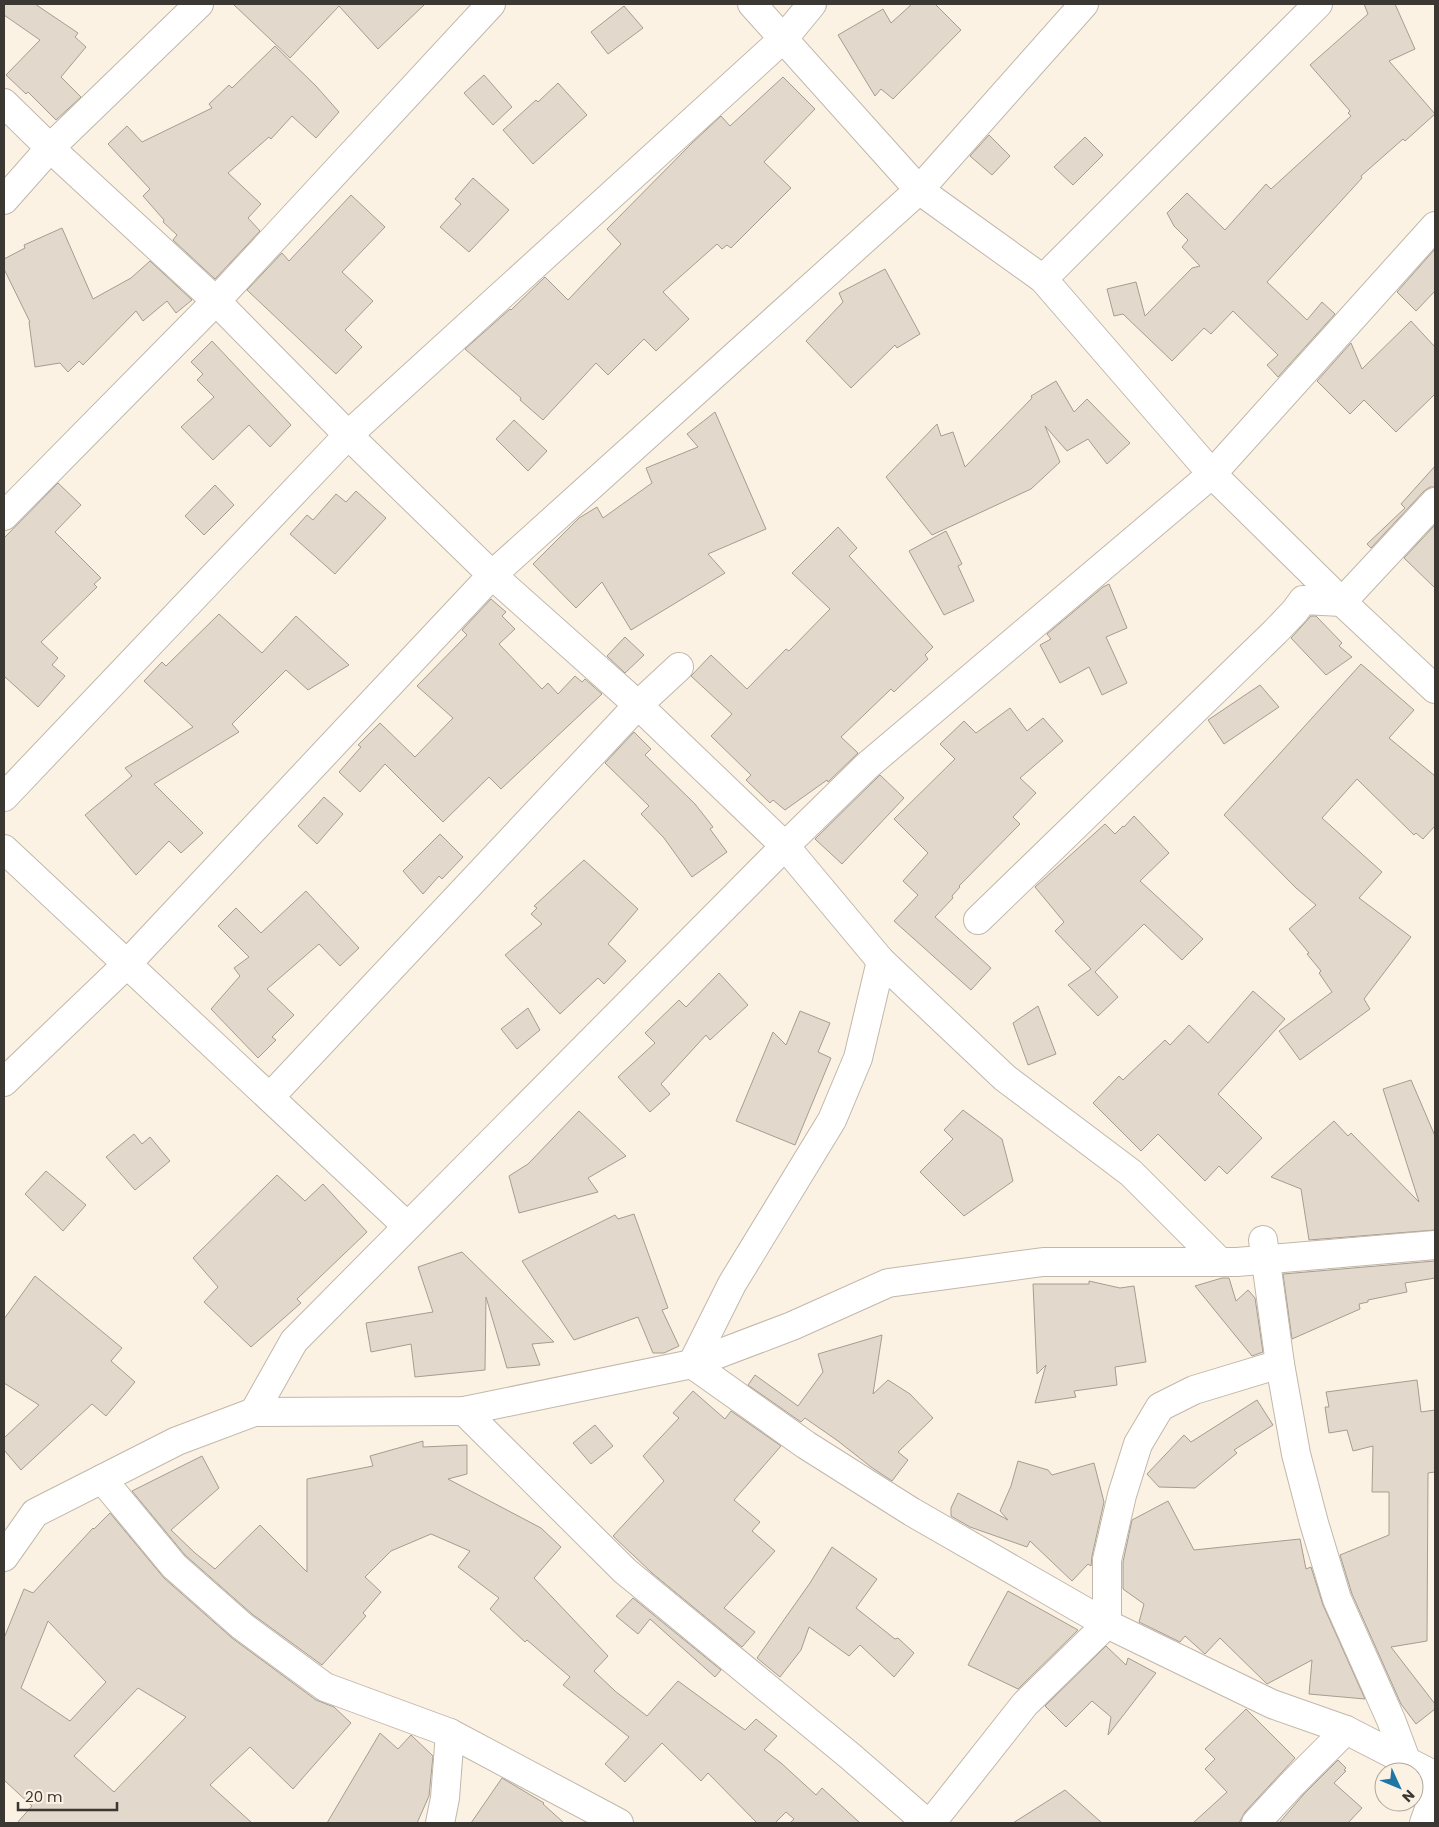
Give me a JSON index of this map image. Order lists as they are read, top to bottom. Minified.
{"scale_bar":"20 m","north":"bottom right"}
